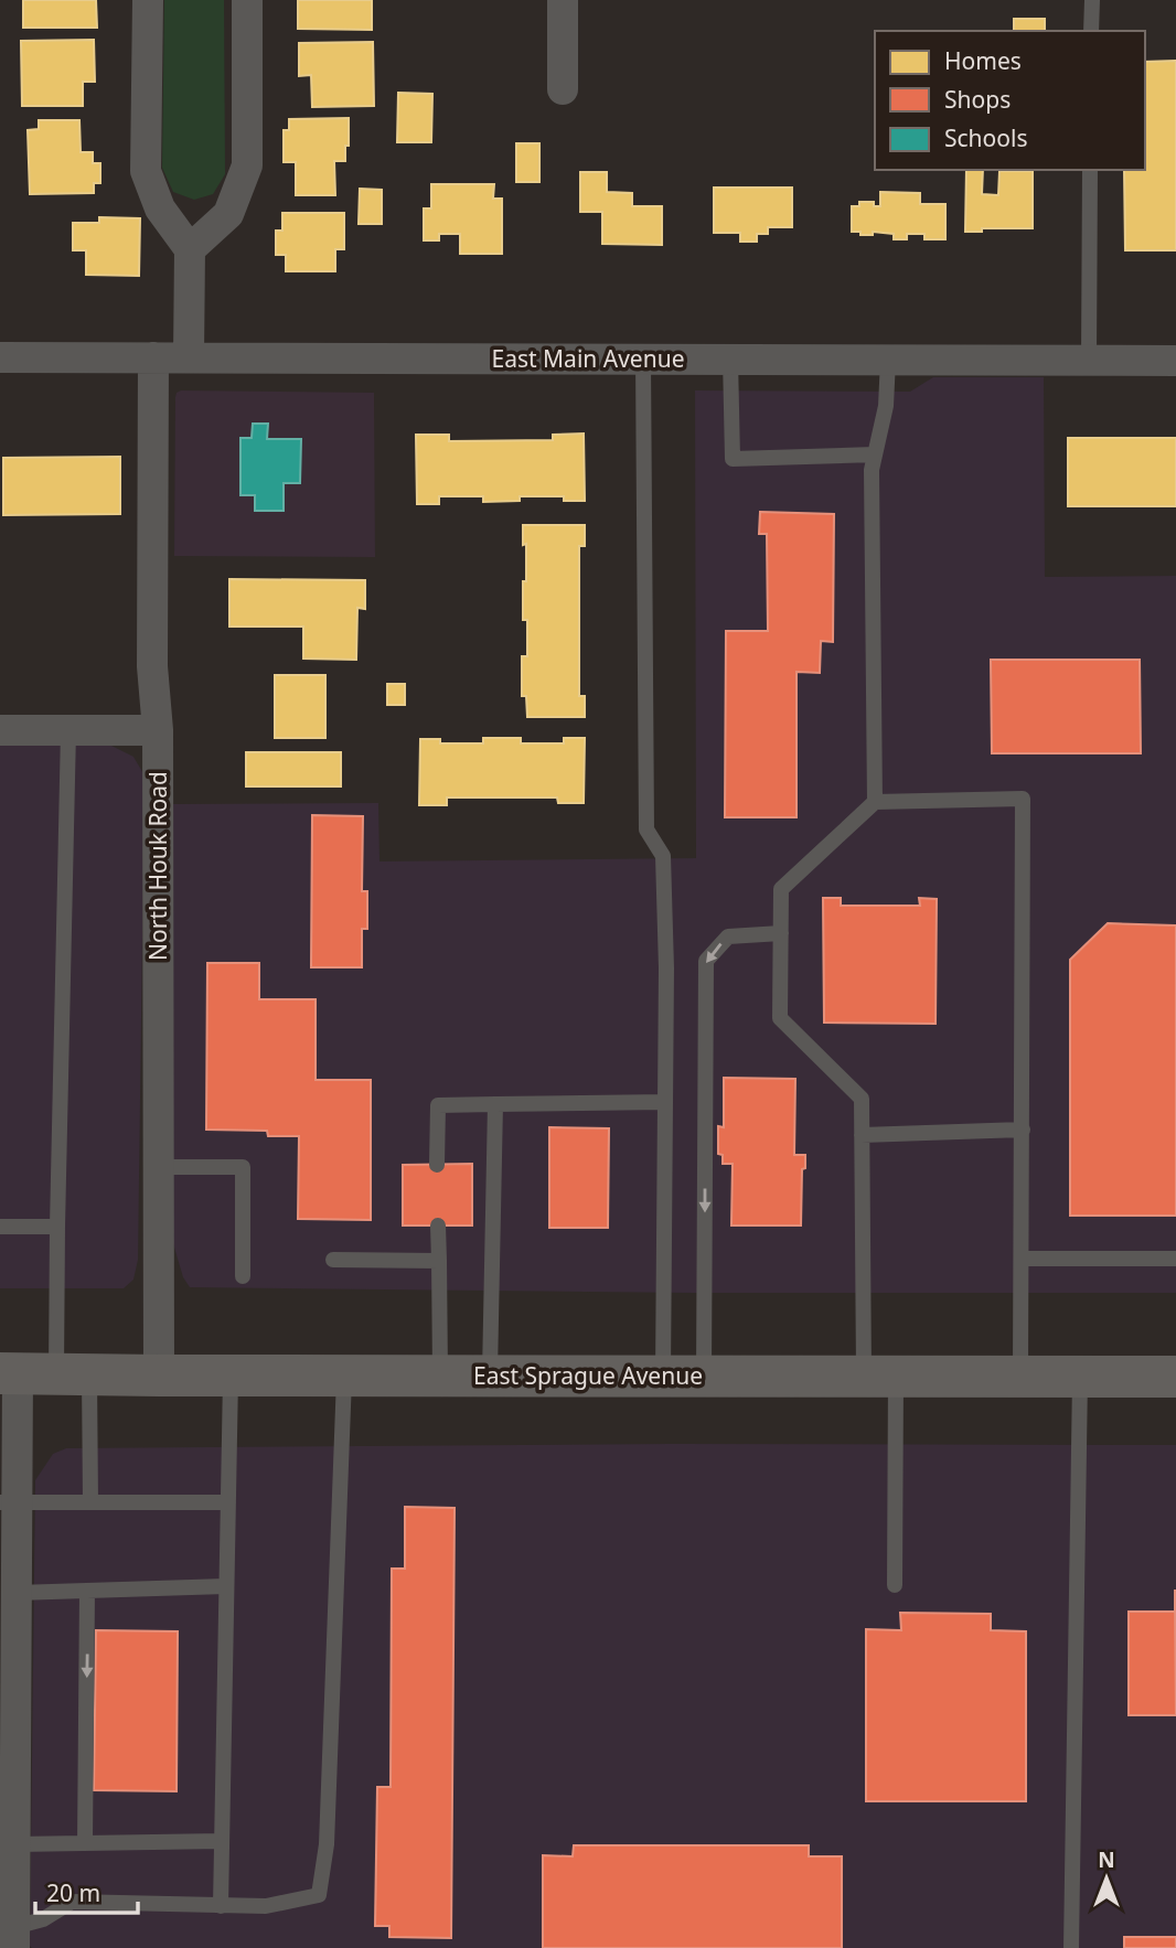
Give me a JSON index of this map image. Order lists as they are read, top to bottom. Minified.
{"streets":{"main road":["East Sprague Avenue"],"street":["East Main Avenue","North Houk Road"]},"crossings":[["East Main Avenue","North Houk Road"],["North Houk Road","East Sprague Avenue"]],"legend":["Homes","Shops","Schools"],"scale_bar":"20 m","north":"top"}
